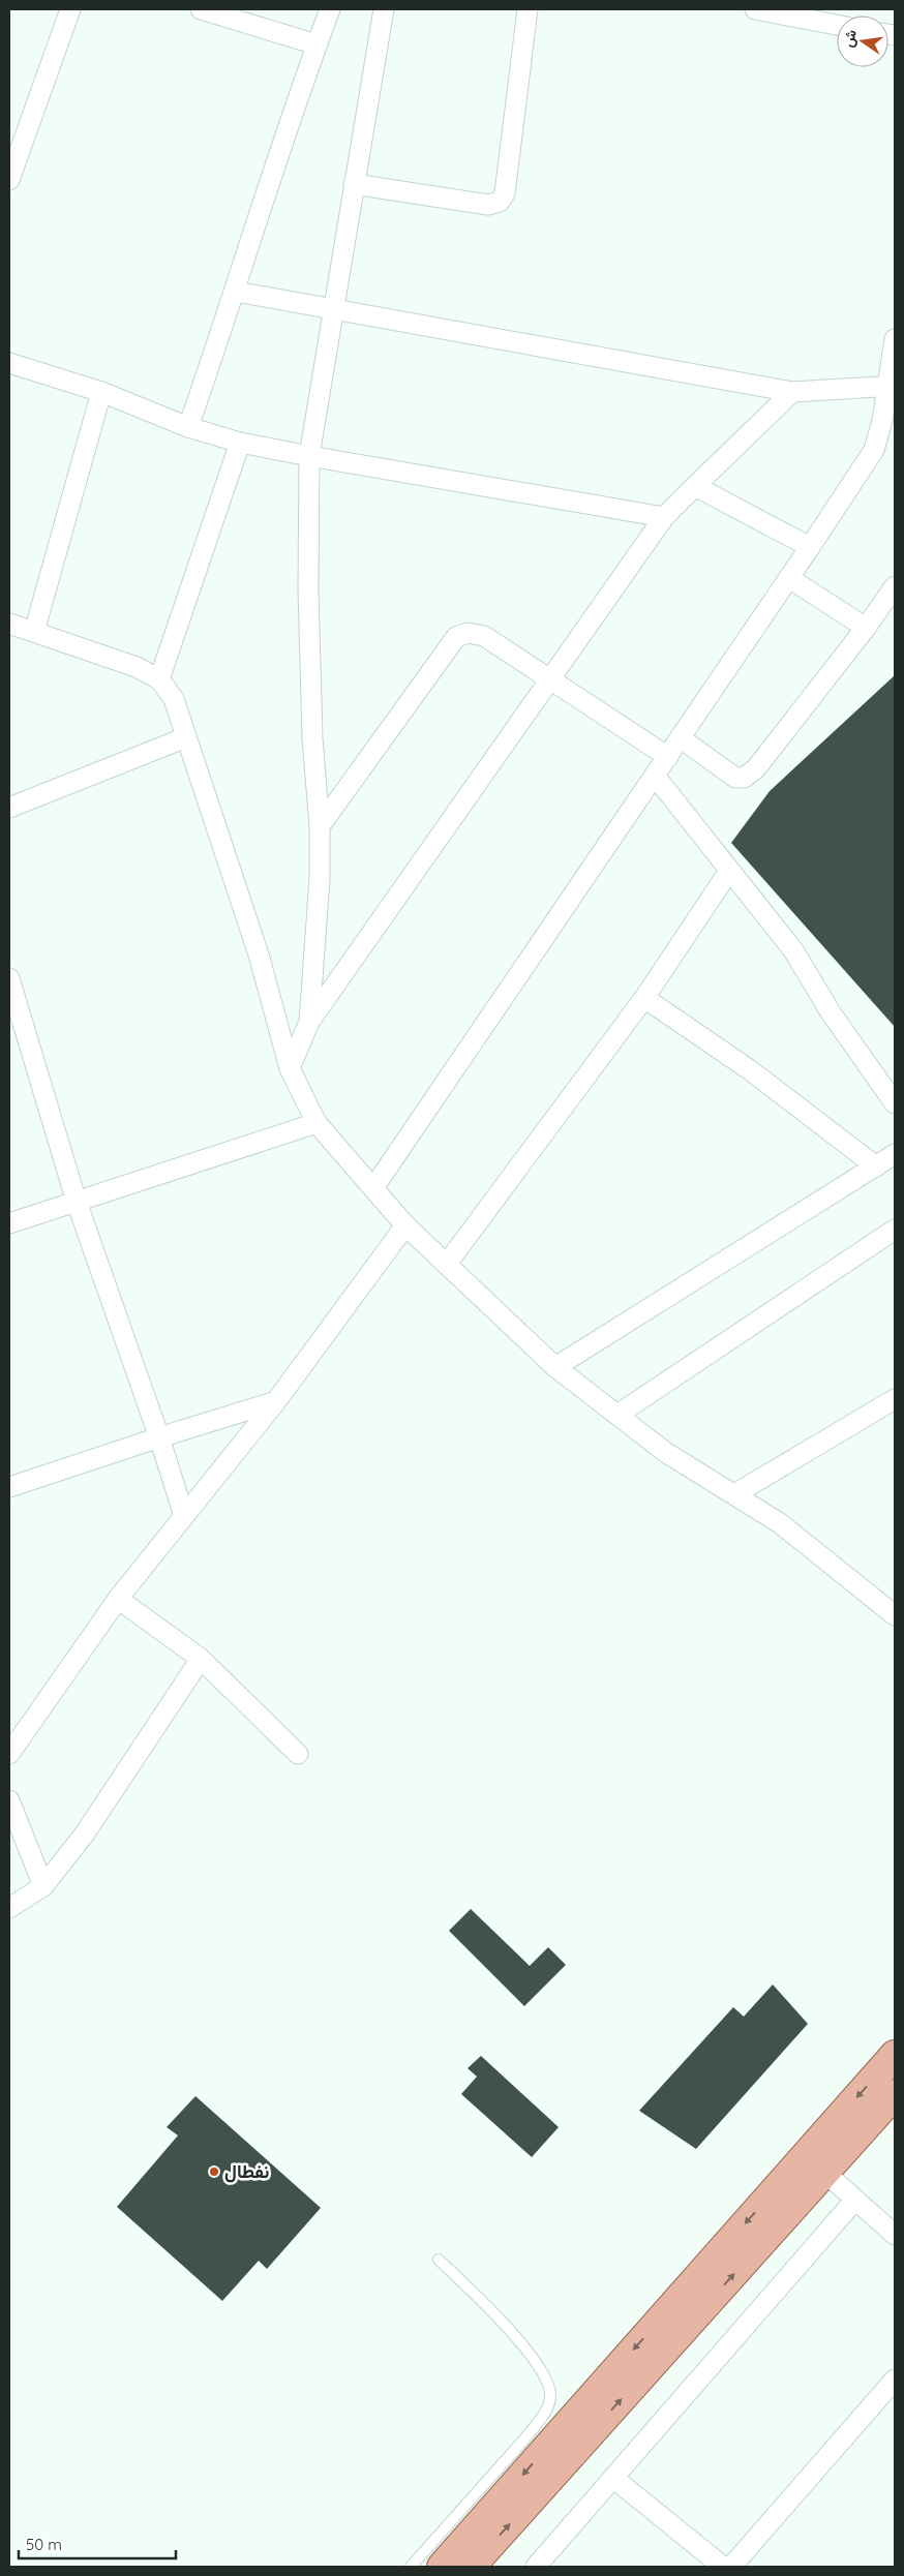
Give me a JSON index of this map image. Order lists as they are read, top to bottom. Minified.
{"places":["نفطال"],"scale_bar":"50 m","north":"left"}
